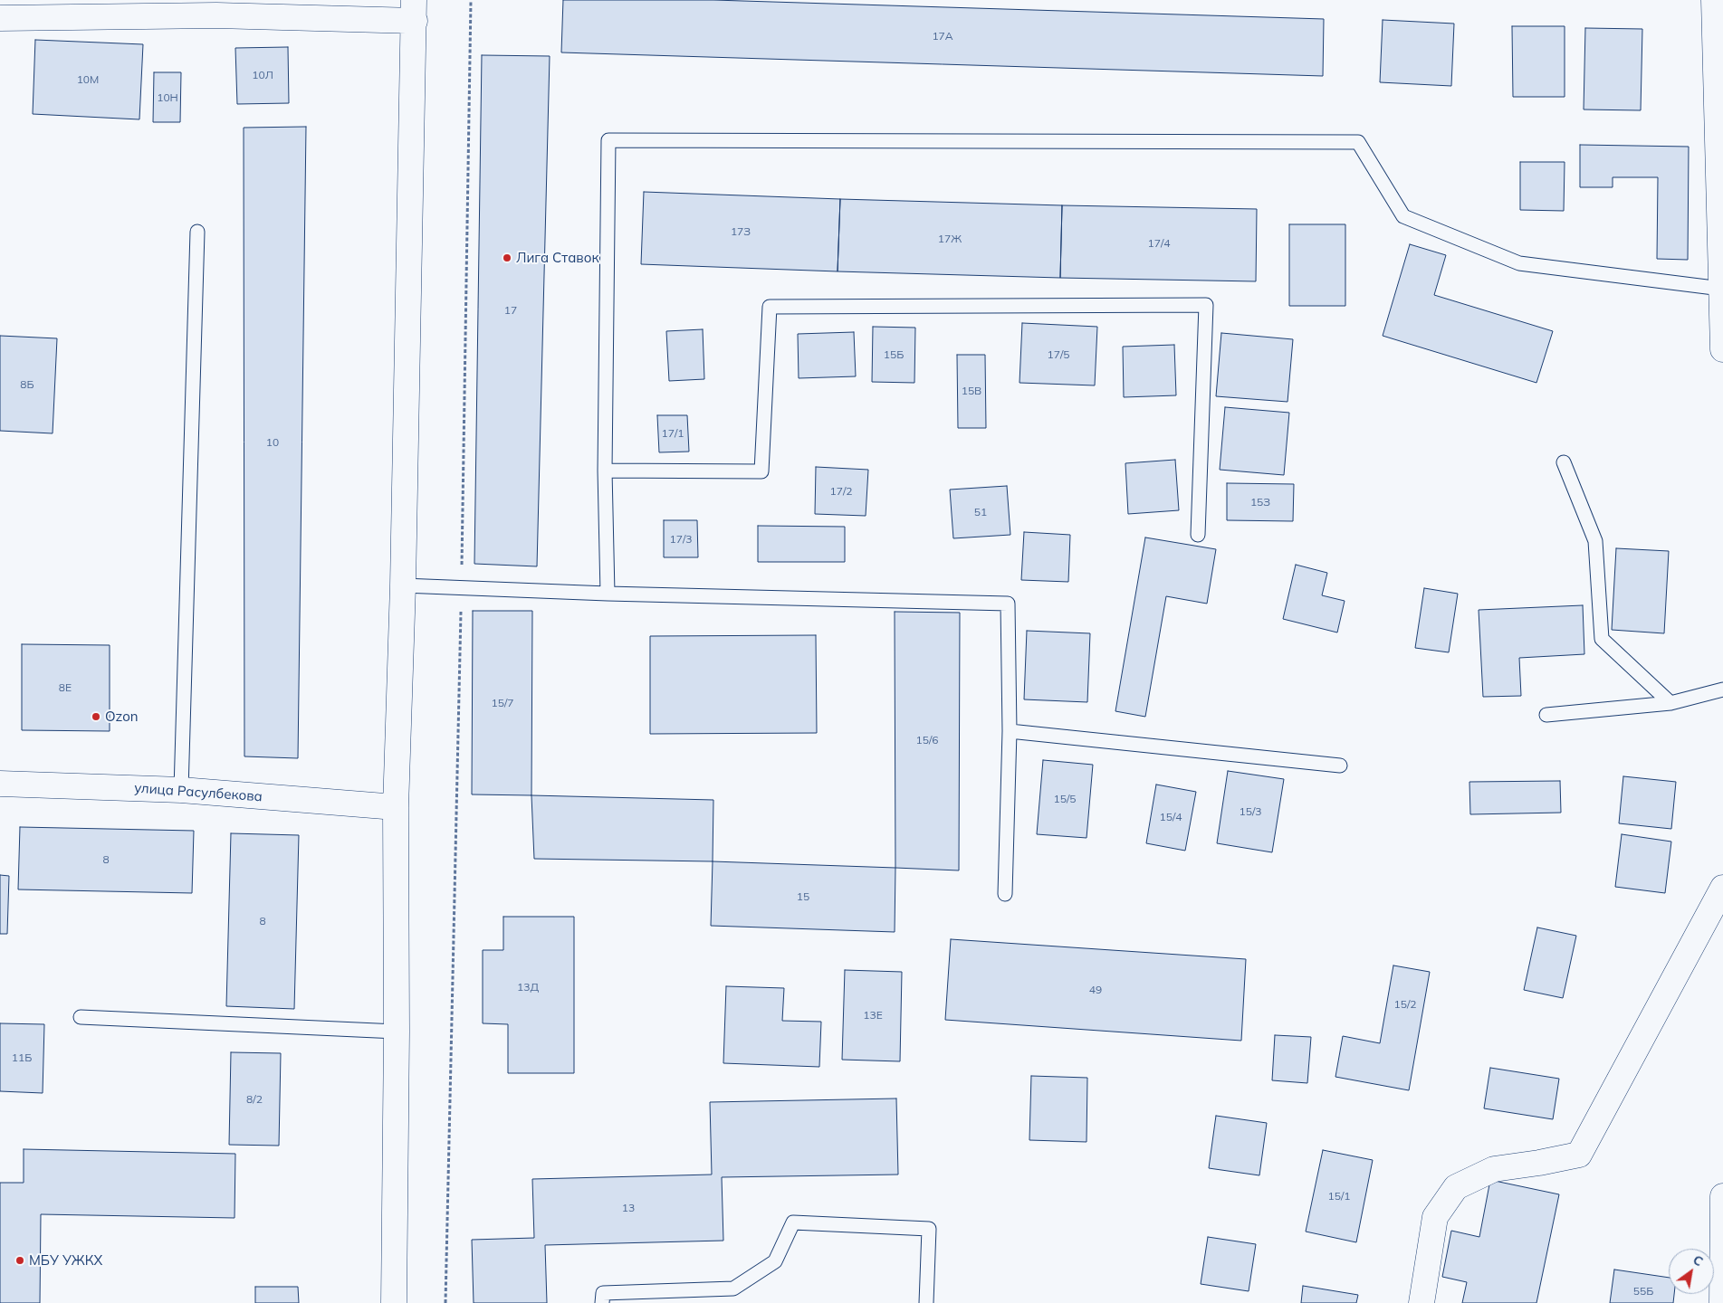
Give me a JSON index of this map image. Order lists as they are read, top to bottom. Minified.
{"streets":{"street":["улица Расулбекова"]},"places":["Лига Ставок","Ozon","МБУ УЖКХ"],"house_numbers":["17А","10Л","10М","10Н","17З","17Ж","17/4","17","15Б","17/5","8Б","15В","17/1","10","17/2","15З","51","17/3","8Е","15/7","15/6","15/5","15/3","15/4","8","15","8","13Д","49","15/2","13Е","11Б","8/2","15/1","13","55Б"],"north":"top right"}
